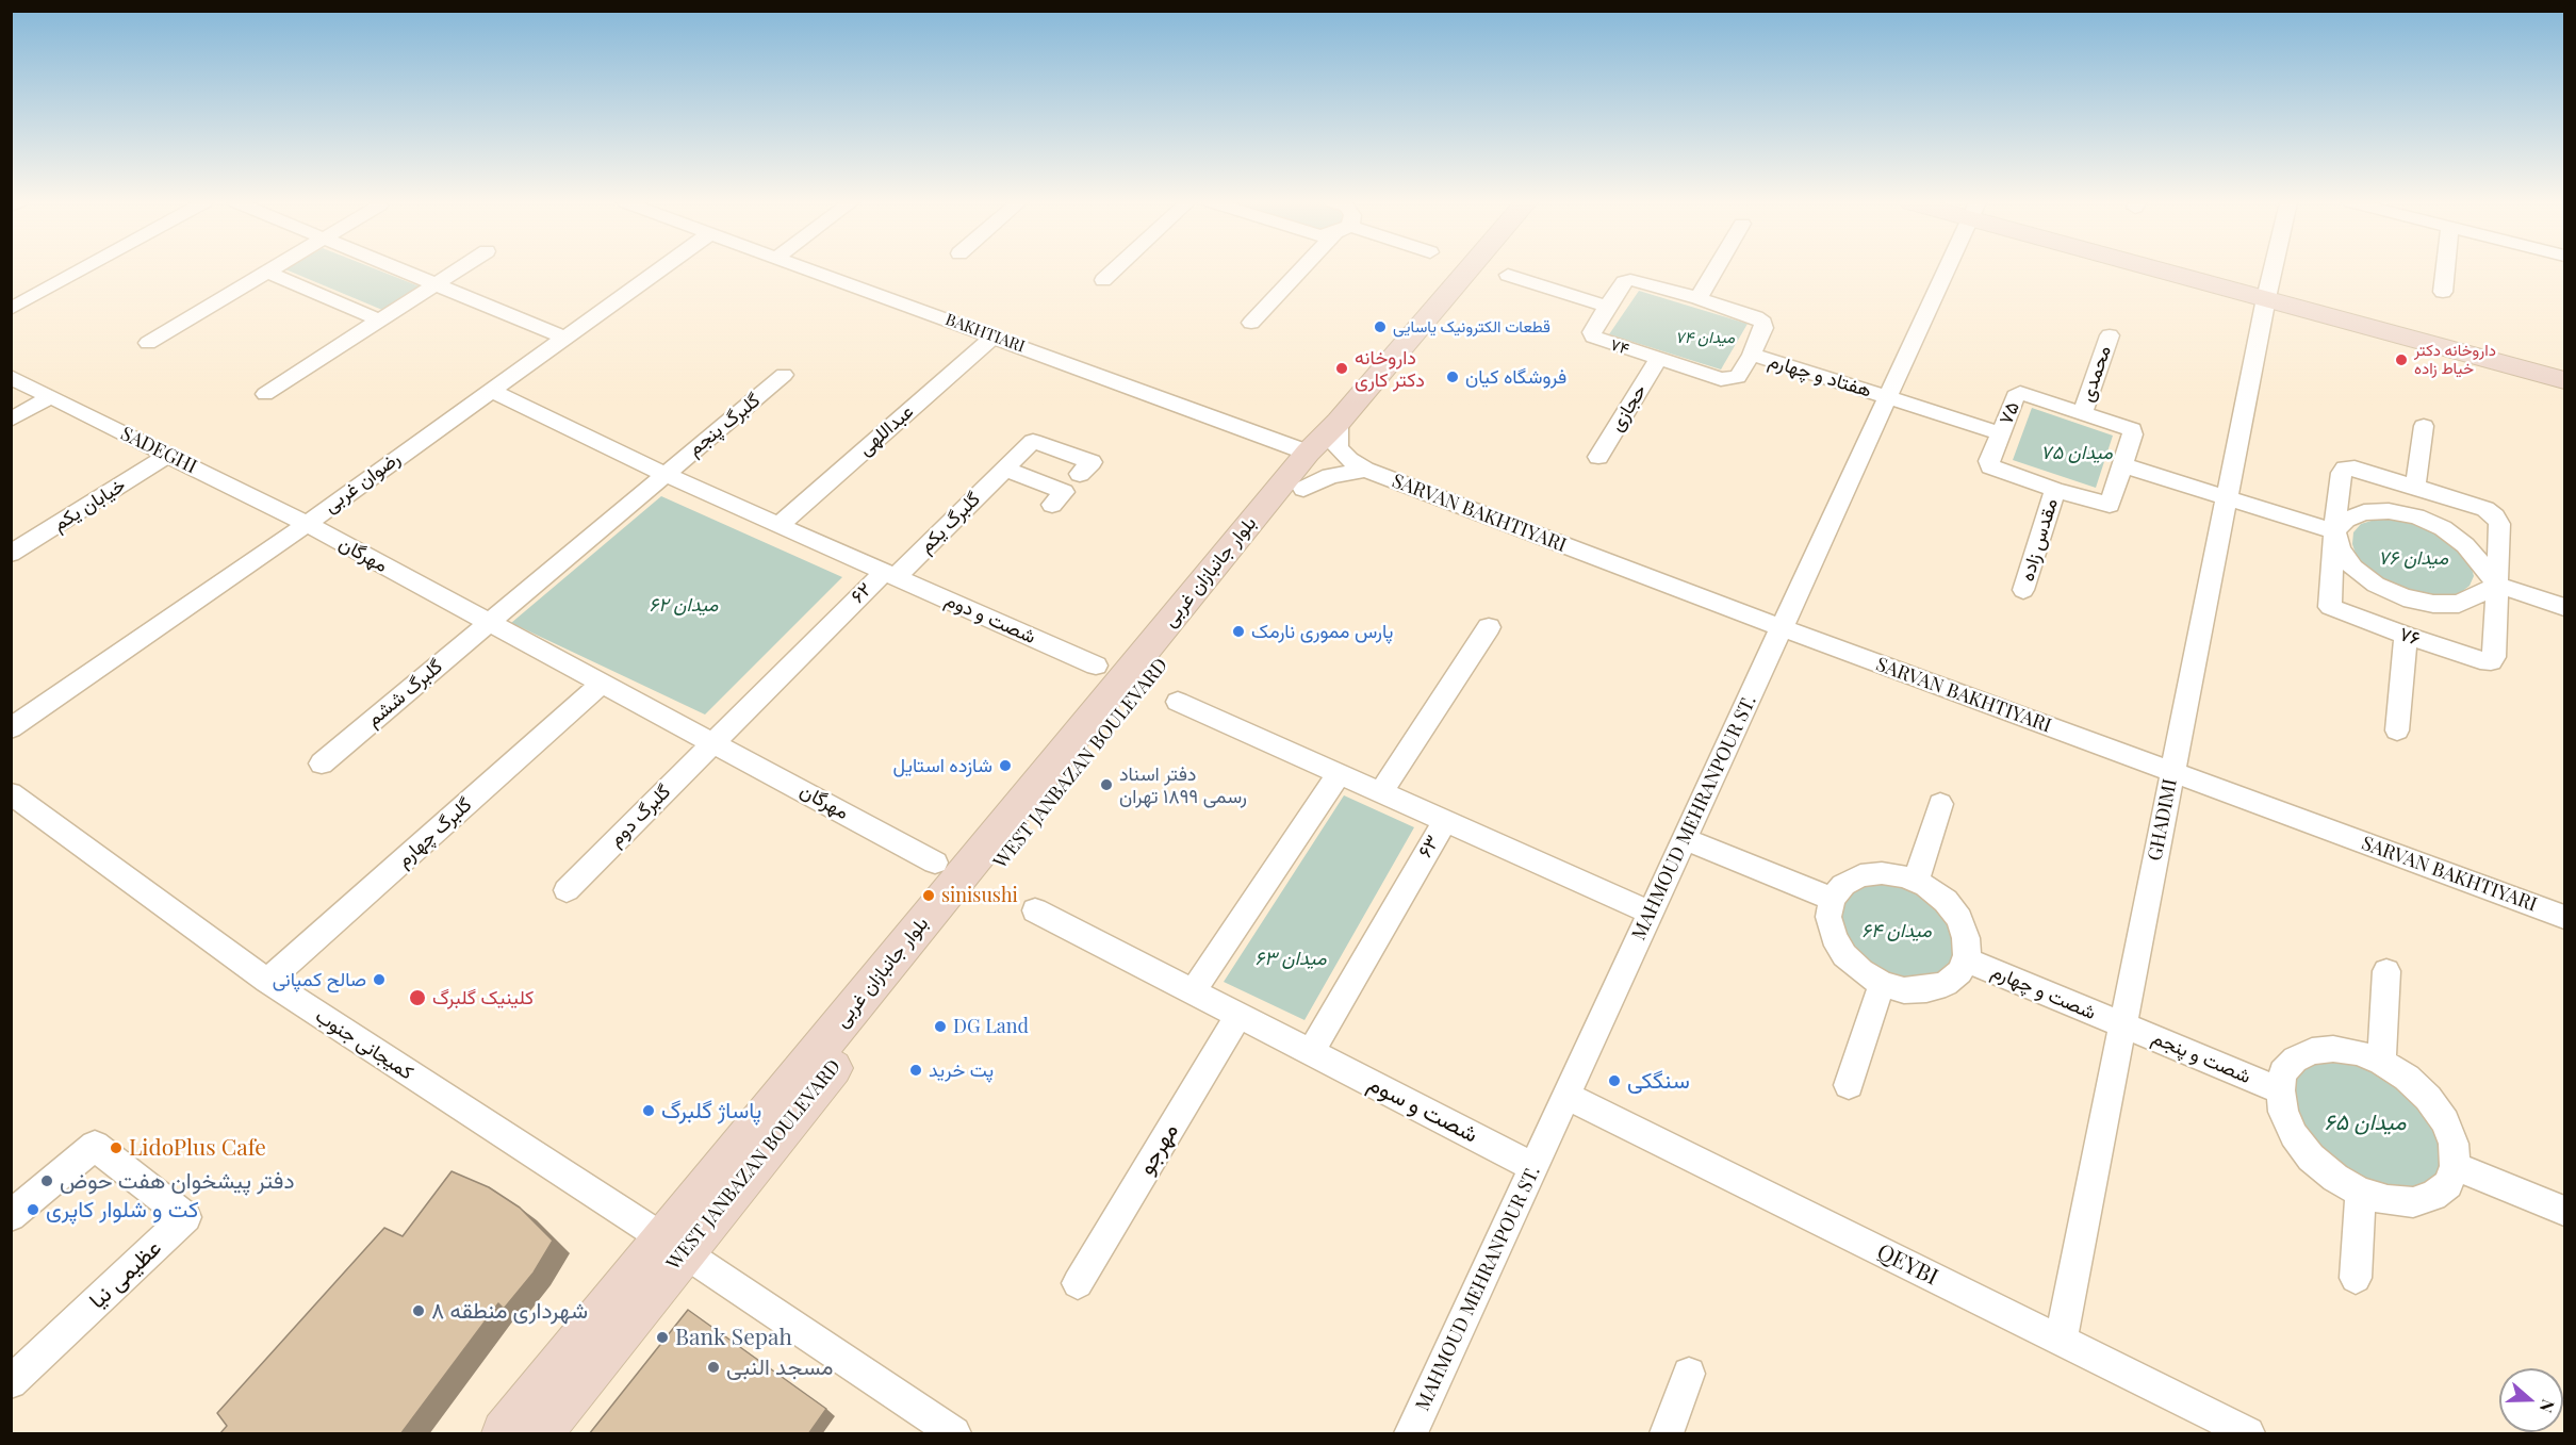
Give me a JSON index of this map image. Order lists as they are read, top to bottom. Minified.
{"streets":{"main road":["WEST JANBAZAN BOULEVARD"],"street":["BAKHTIARI","۷۴","محمدی","هفتاد و چهارم","حجازی","۷۵","گلبرگ پنجم","عبداللهی","SADEGHI","رضوان غربی","خیابان یکم","SARVAN BAKHTIYARI","گلبرگ یکم","مقدس زاده","مهرگان","۶۲","شصت و دوم","۷۶","گلبرگ ششم","گلبرگ دوم","MAHMOUD MEHRANPOUR ST.","GHADIMI","گلبرگ چهارم","۶۳","شصت و چهارم","کمیجانی جنوب","شصت و پنجم","شصت و سوم","مهرجو","QEYBI","عظیمی نیا"]},"crossings":[["BAKHTIARI","عبداللهی"],["BAKHTIARI","WEST JANBAZAN BOULEVARD"],["۷۴","هفتاد و چهارم"],["۷۴","حجازی"],["محمدی","۷۵"],["هفتاد و چهارم","۷۵"],["هفتاد و چهارم","MAHMOUD MEHRANPOUR ST."],["۷۵","مقدس زاده"],["گلبرگ پنجم","۶۲"],["عبداللهی","۶۲"],["SADEGHI","رضوان غربی"],["SADEGHI","خیابان یکم"],["SADEGHI","مهرگان"],["رضوان غربی","مهرگان"],["SARVAN BAKHTIYARI","MAHMOUD MEHRANPOUR ST."],["SARVAN BAKHTIYARI","GHADIMI"],["گلبرگ یکم","۶۲"],["گلبرگ یکم","شصت و دوم"],["مهرگان","۶۲"],["مهرگان","گلبرگ ششم"],["مهرگان","گلبرگ دوم"],["۶۲","شصت و دوم"],["۶۲","گلبرگ دوم"],["WEST JANBAZAN BOULEVARD","کمیجانی جنوب"],["MAHMOUD MEHRANPOUR ST.","شصت و سوم"],["MAHMOUD MEHRANPOUR ST.","QEYBI"],["GHADIMI","شصت و چهارم"],["GHADIMI","شصت و پنجم"],["GHADIMI","QEYBI"],["گلبرگ چهارم","کمیجانی جنوب"],["۶۳","شصت و سوم"],["شصت و چهارم","شصت و پنجم"]],"parks":["میدان ۷۴","میدان ۷۵","میدان ۷۶","میدان ۶۲","میدان ۶۴","میدان ۶۳","میدان ۶۵"],"places":["قطعات الکترونیک یاسایی","داروخانه دکتر خیاط زاده","داروخانه دکتر کاری","فروشگاه کیان","پارس مموری نارمک","شازده استایل","دفتر اسناد رسمی ۱۸۹۹ تهران","sinisushi","صالح کمپانی","کلینیک گلبرگ","DG Land","پت خرید","سنگکی","پاساژ گلبرگ","LidoPlus Cafe","دفتر پیشخوان هفت حوض","کت و شلوار کاپری","شهرداری منطقه ۸","Bank Sepah","مسجد النبی"],"north":"right"}
